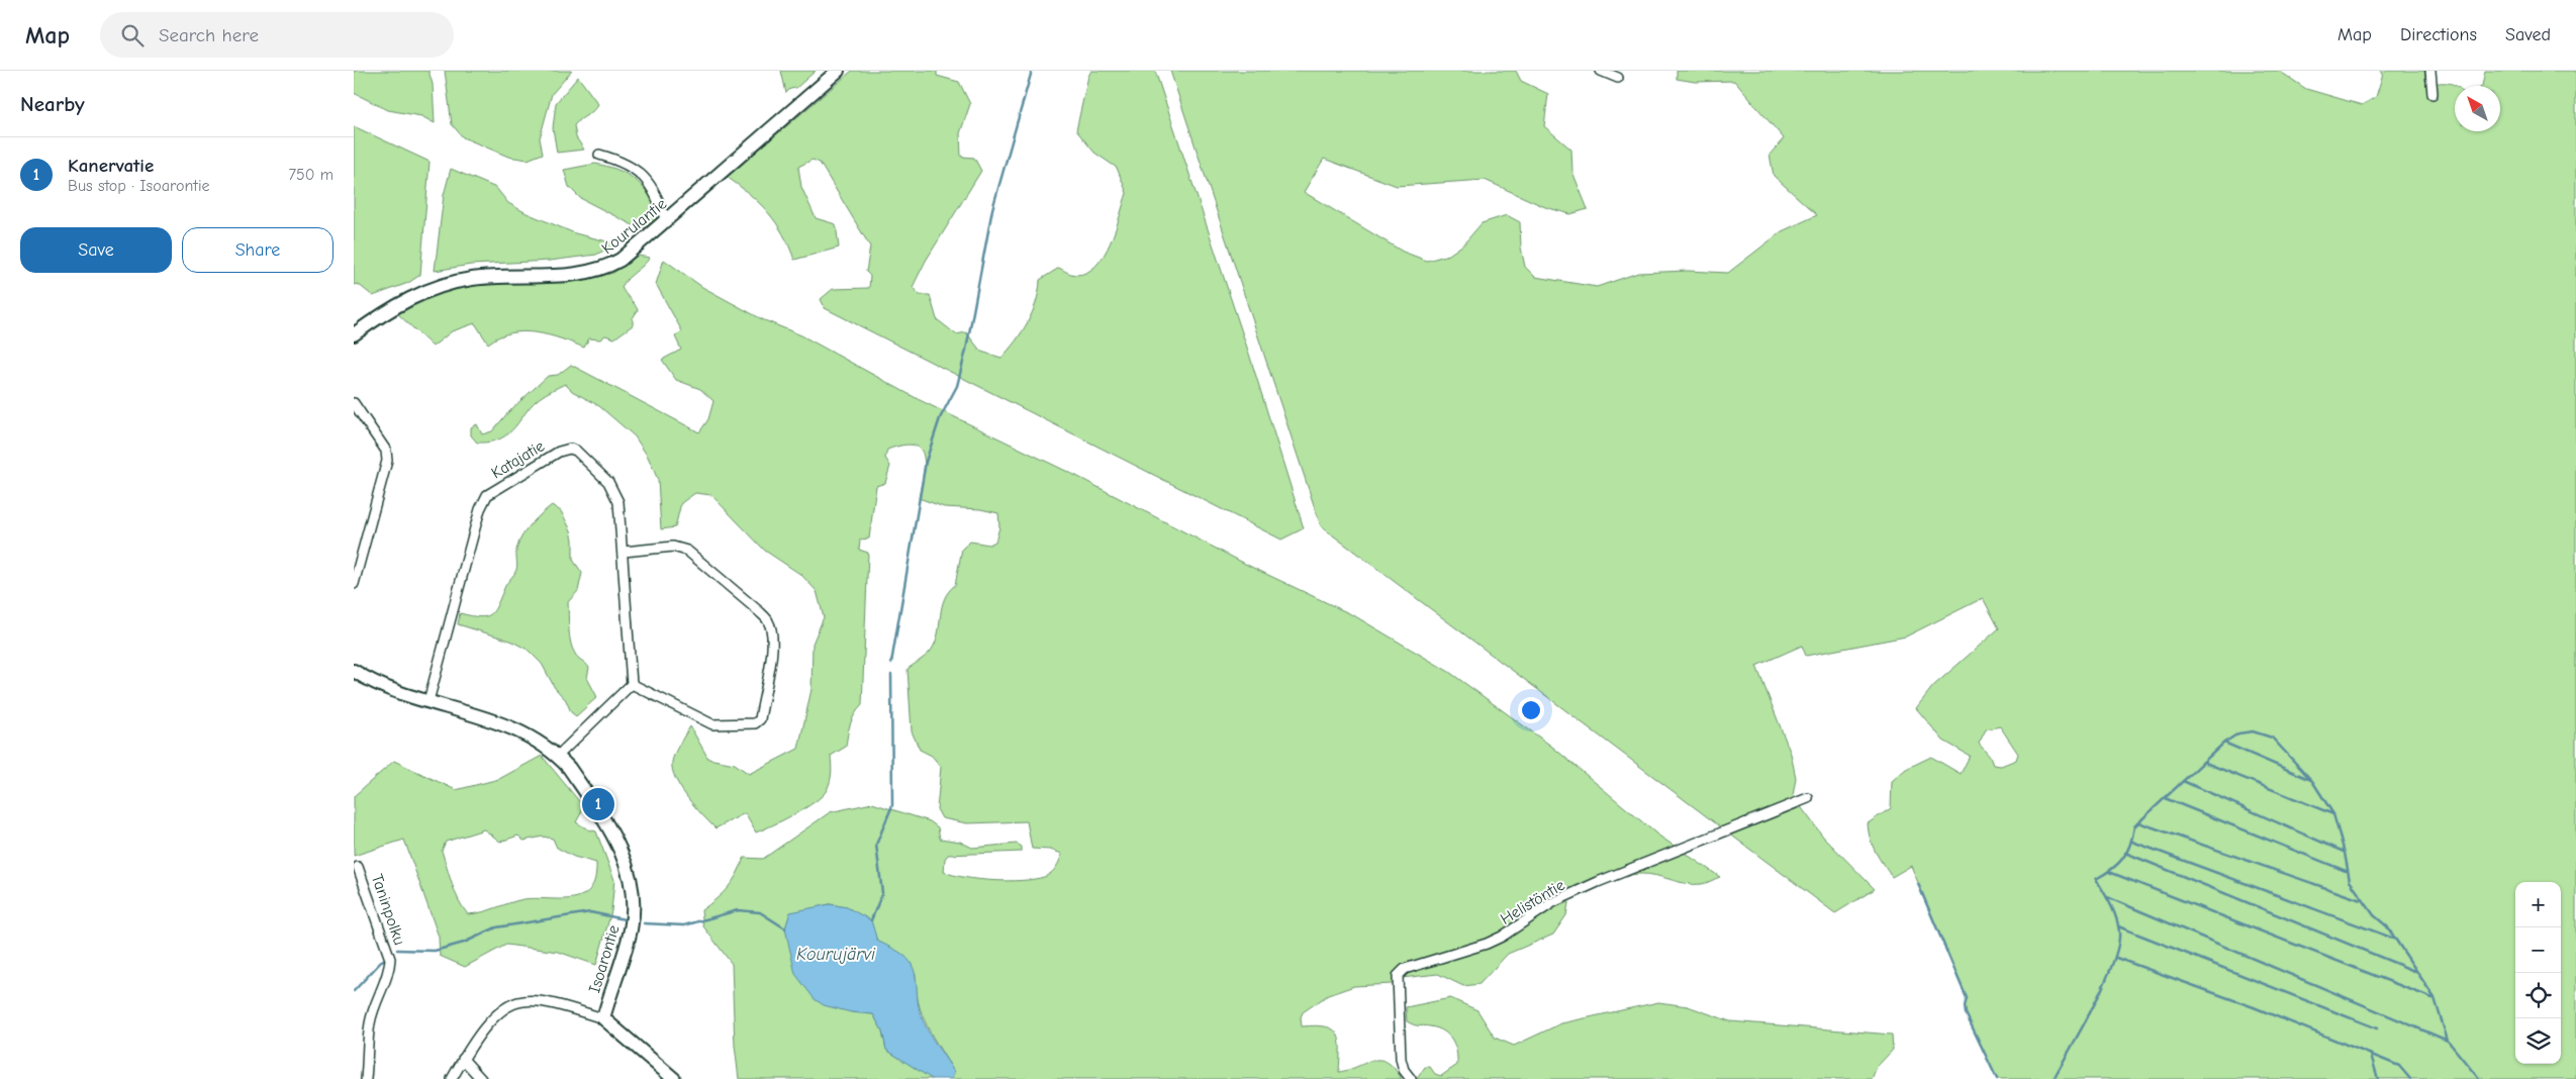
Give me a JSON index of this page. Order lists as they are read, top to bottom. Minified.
{"streets":{"street":["Kourulantie","Katajatie","Helistöntie","Taninpolku","Isoarontie"]},"crossings":[["Katajatie","Isoarontie"]],"water":["Kourujärvi"],"north":"top left","page":{"header":"Map","search":"Search here","nav":["Map","Directions","Saved"],"heading":"Nearby","list":[{"mark":"1","name":"Kanervatie","note":"Bus stop · Isoarontie","value":"750 m"}],"buttons":["Save","Share"],"pins":"1","map_buttons":["+","−"]}}
